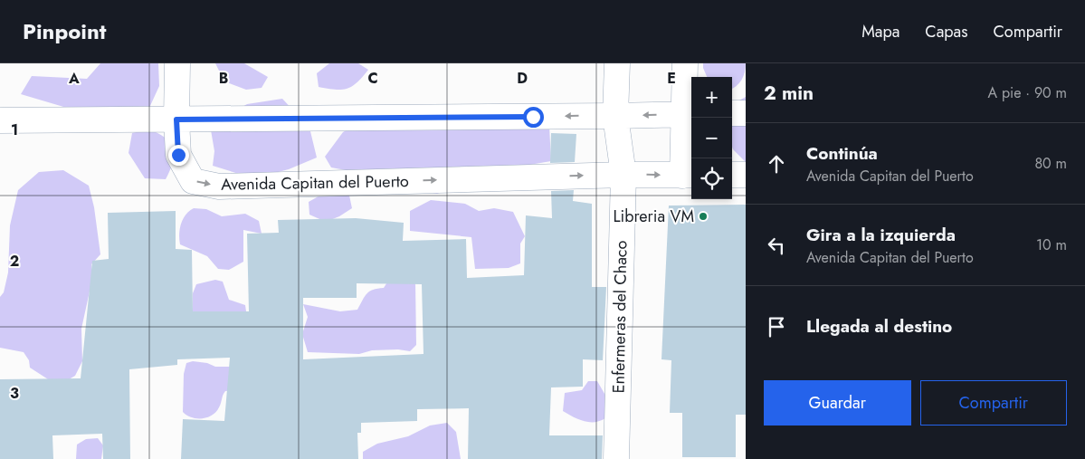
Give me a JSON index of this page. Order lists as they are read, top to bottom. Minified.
{"streets":{"street":["Avenida Capitan del Puerto","Enfermeras del Chaco"]},"crossings":[["Avenida Capitan del Puerto","Enfermeras del Chaco"]],"places":["Libreria VM"],"page":{"header":"Pinpoint","nav":["Mapa","Capas","Compartir"],"heading":["2 min","A pie · 90 m"],"map_buttons":["+","−"],"list":[["Continúa","Avenida Capitan del Puerto","80 m"],["Gira a la izquierda","Avenida Capitan del Puerto","10 m"],"Llegada al destino"],"buttons":["Guardar","Compartir"]},"grid":{"columns":["A","B","C","D","E"],"rows":["1","2","3"]}}
